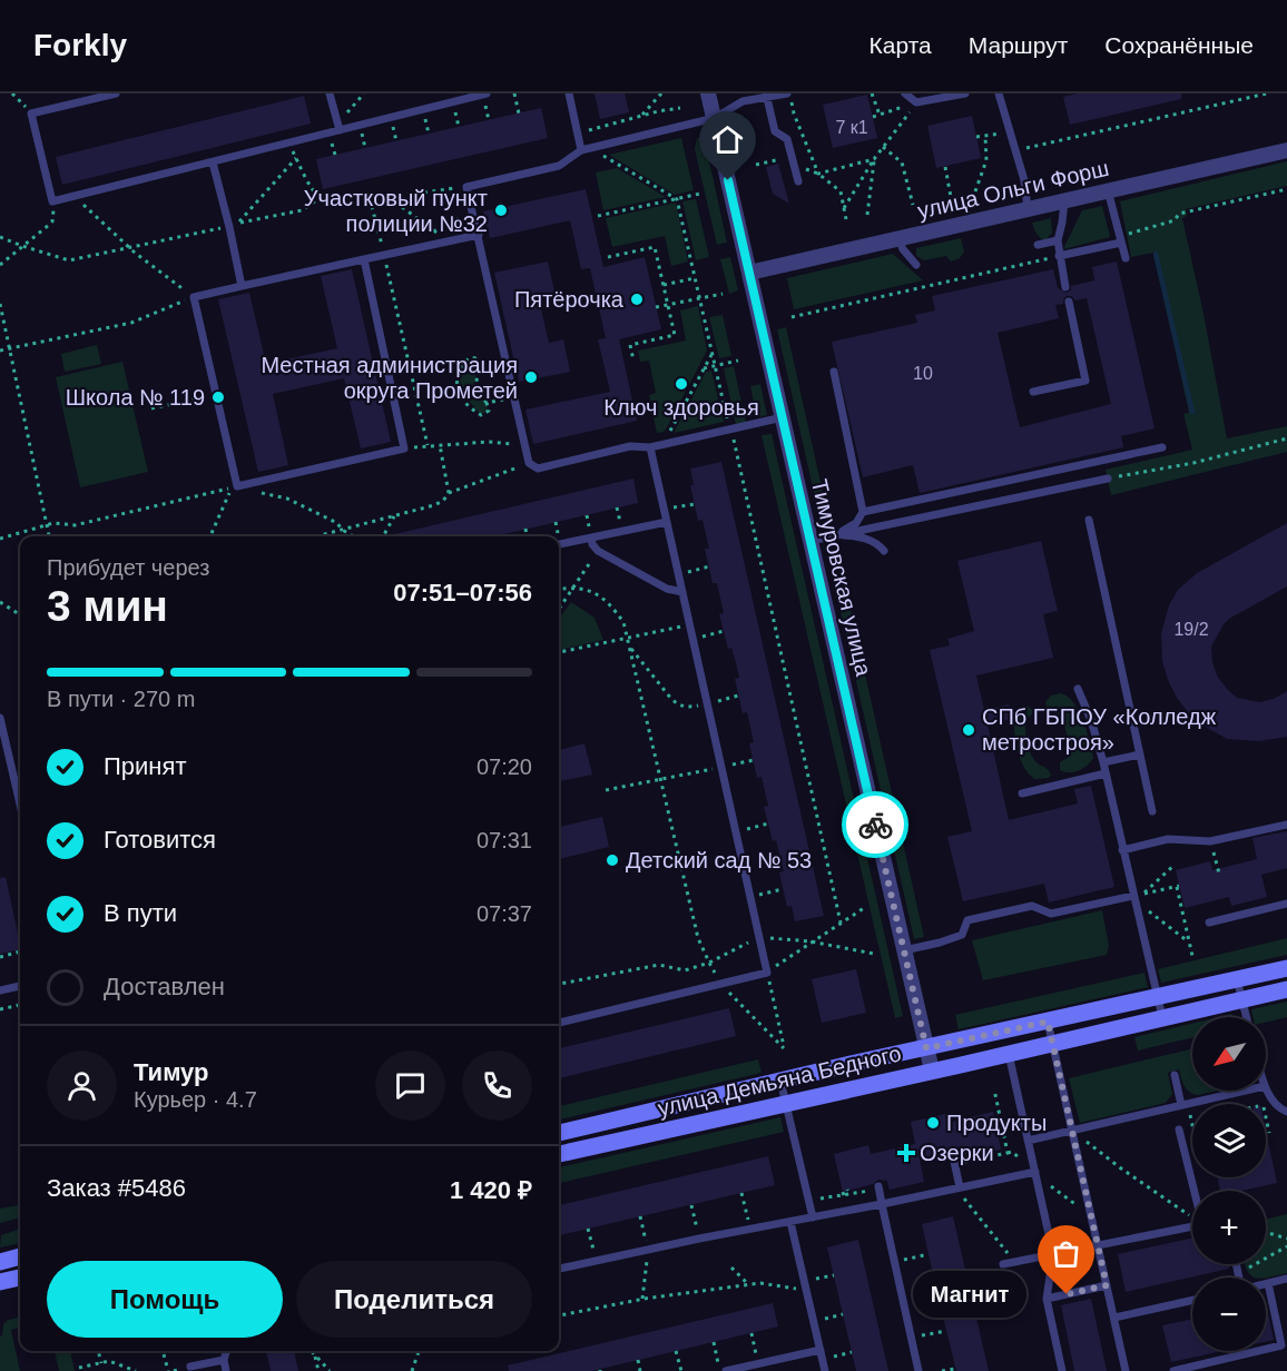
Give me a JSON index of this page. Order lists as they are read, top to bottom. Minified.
{"streets":{"street":["улица Ольги Форш","Тимуровская улица","улица Демьяна Бедного"]},"crossings":[["улица Ольги Форш","Тимуровская улица"],["Тимуровская улица","улица Демьяна Бедного"]],"places":{"other":["Участковый пункт полиции №32","Пятёрочка","Местная администрация округа Прометей","Ключ здоровья","Школа № 119","СПб ГБПОУ «Колледж метростроя»","Детский сад № 53","Продукты","Магнит"],"health":["Озерки"]},"house_numbers":["7 к1","10","19/2"],"north":"bottom left","page":{"header":"Forkly","nav":["Карта","Маршрут","Сохранённые"],"heading":["3 мин","Прибудет через","07:51–07:56"],"panel":["Тимур","Курьер · 4.7","Заказ #5486","1 420 ₽"],"bar":"В пути · 270 m","list":[["Принят","07:20"],["Готовится","07:31"],["В пути","07:37"],"Доставлен"],"map_buttons":["+","−"],"buttons":["Помощь","Поделиться"],"bubble":"Магнит"}}
